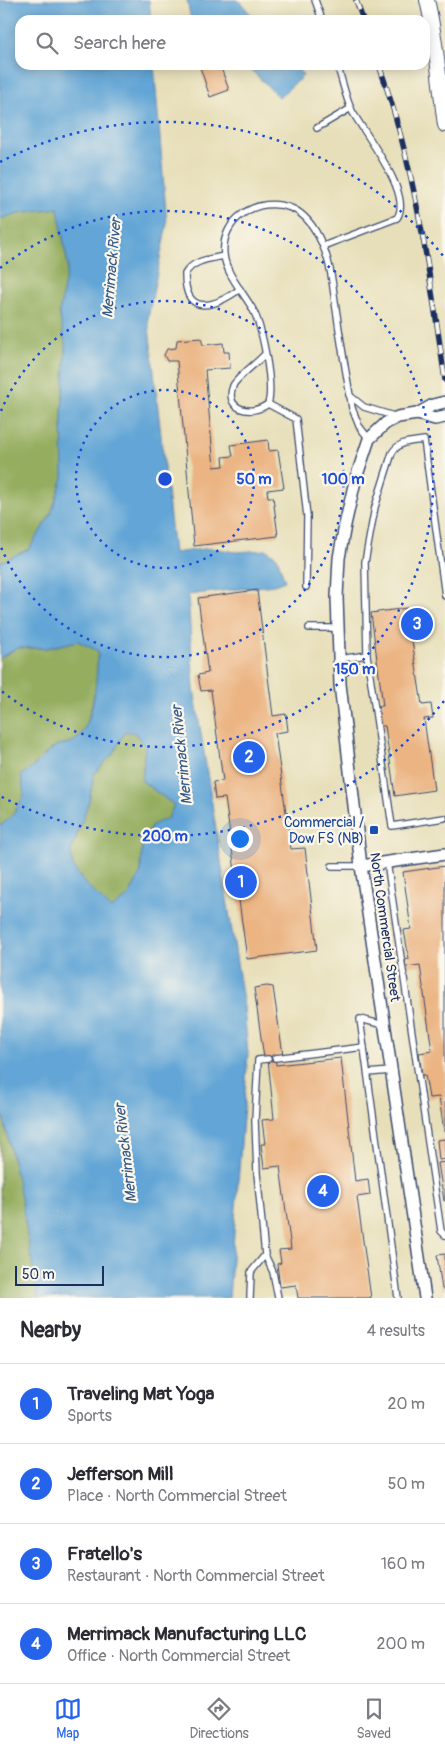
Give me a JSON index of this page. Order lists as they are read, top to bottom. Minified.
{"streets":{"street":["North Commercial Street"]},"water":["Merrimack River"],"places":{"transit":["Commercial / Dow FS (NB)"]},"scale_bar":"50 m","page":{"search":"Search here","pins":["3","2","1","4"],"scale":"50 m","heading":["Nearby","4 results"],"list":[{"mark":"1","name":"Traveling Mat Yoga","note":"Sports","value":"20 m"},{"mark":"2","name":"Jefferson Mill","note":"Place · North Commercial Street","value":"50 m"},{"mark":"3","name":"Fratello's","note":"Restaurant · North Commercial Street","value":"160 m"},{"mark":"4","name":"Merrimack Manufacturing LLC","note":"Office · North Commercial Street","value":"200 m"}],"nav":["Map","Directions","Saved"]},"rings":["50 m","100 m","150 m","200 m"]}
